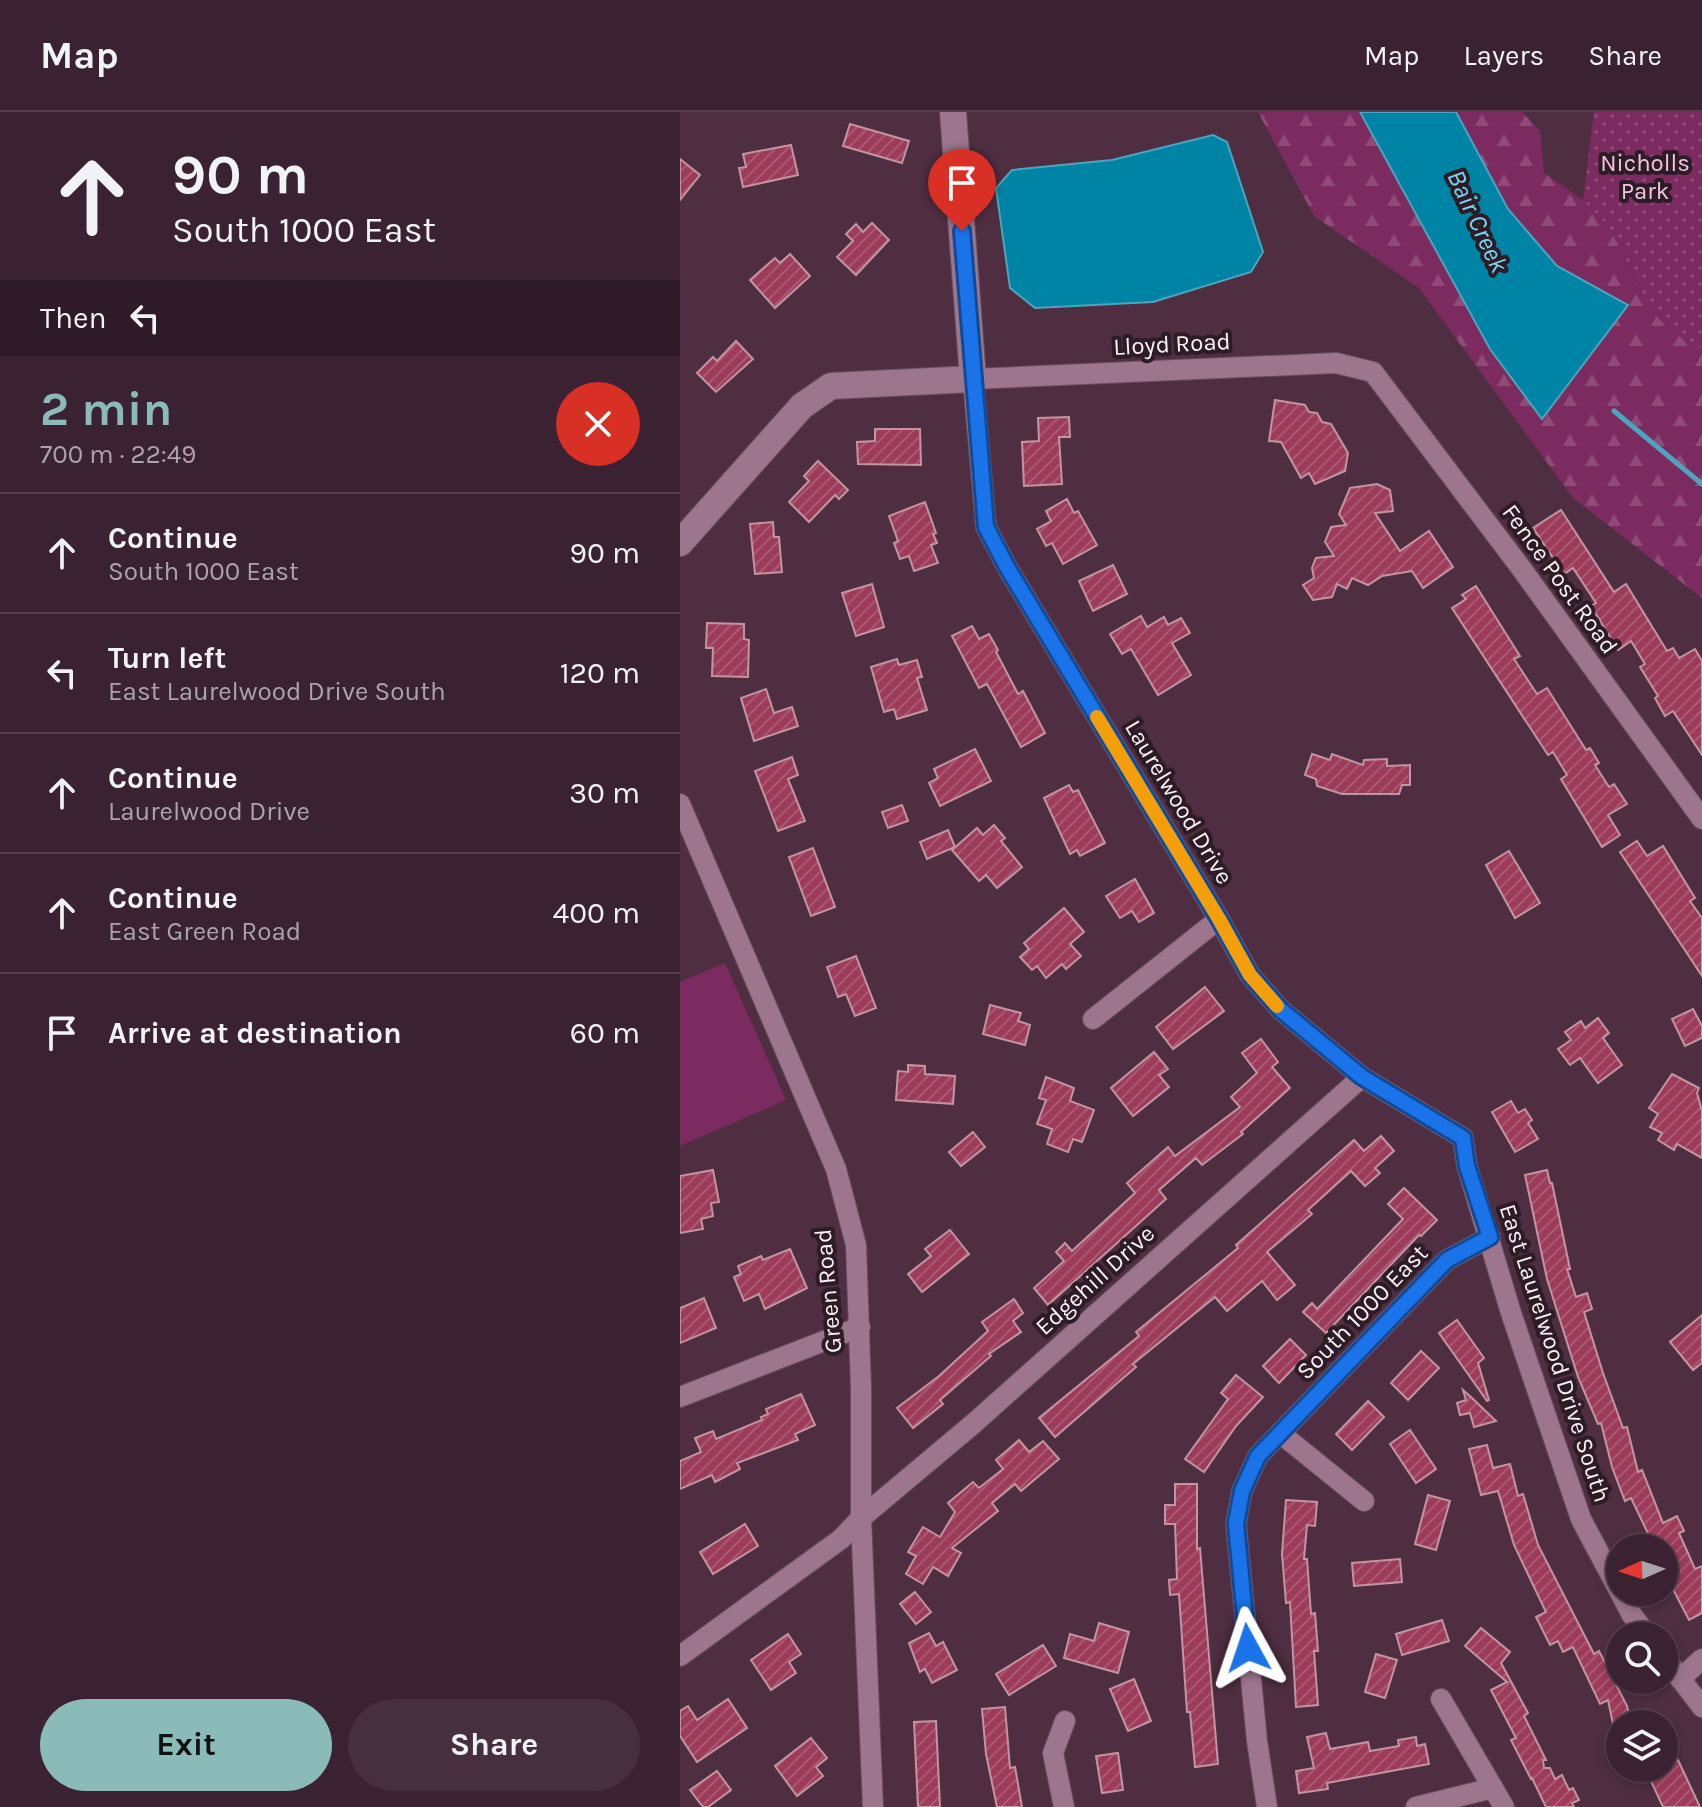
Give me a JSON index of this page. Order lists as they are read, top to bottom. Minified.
{"streets":{"street":["Lloyd Road","Fence Post Road","Laurelwood Drive","Edgehill Drive","Green Road","South 1000 East","East Laurelwood Drive South"]},"crossings":[["Lloyd Road","Fence Post Road"],["Lloyd Road","Laurelwood Drive"],["Laurelwood Drive","Edgehill Drive"],["Laurelwood Drive","East Laurelwood Drive South"],["Edgehill Drive","Green Road"],["South 1000 East","East Laurelwood Drive South"]],"water":["Bair Creek"],"parks":["Nicholls Park"],"north":"left","page":{"header":"Map","nav":["Map","Layers","Share"],"turn":["90 m","South 1000 East"],"then":"Then","heading":["2 min","700 m · 22:49"],"list":[{"name":"Continue","note":"South 1000 East","value":"90 m"},{"name":"Turn left","note":"East Laurelwood Drive South","value":"120 m"},{"name":"Continue","note":"Laurelwood Drive","value":"30 m"},{"name":"Continue","note":"East Green Road","value":"400 m"},{"name":"Arrive at destination","value":"60 m"}],"buttons":["Exit","Share"]}}
